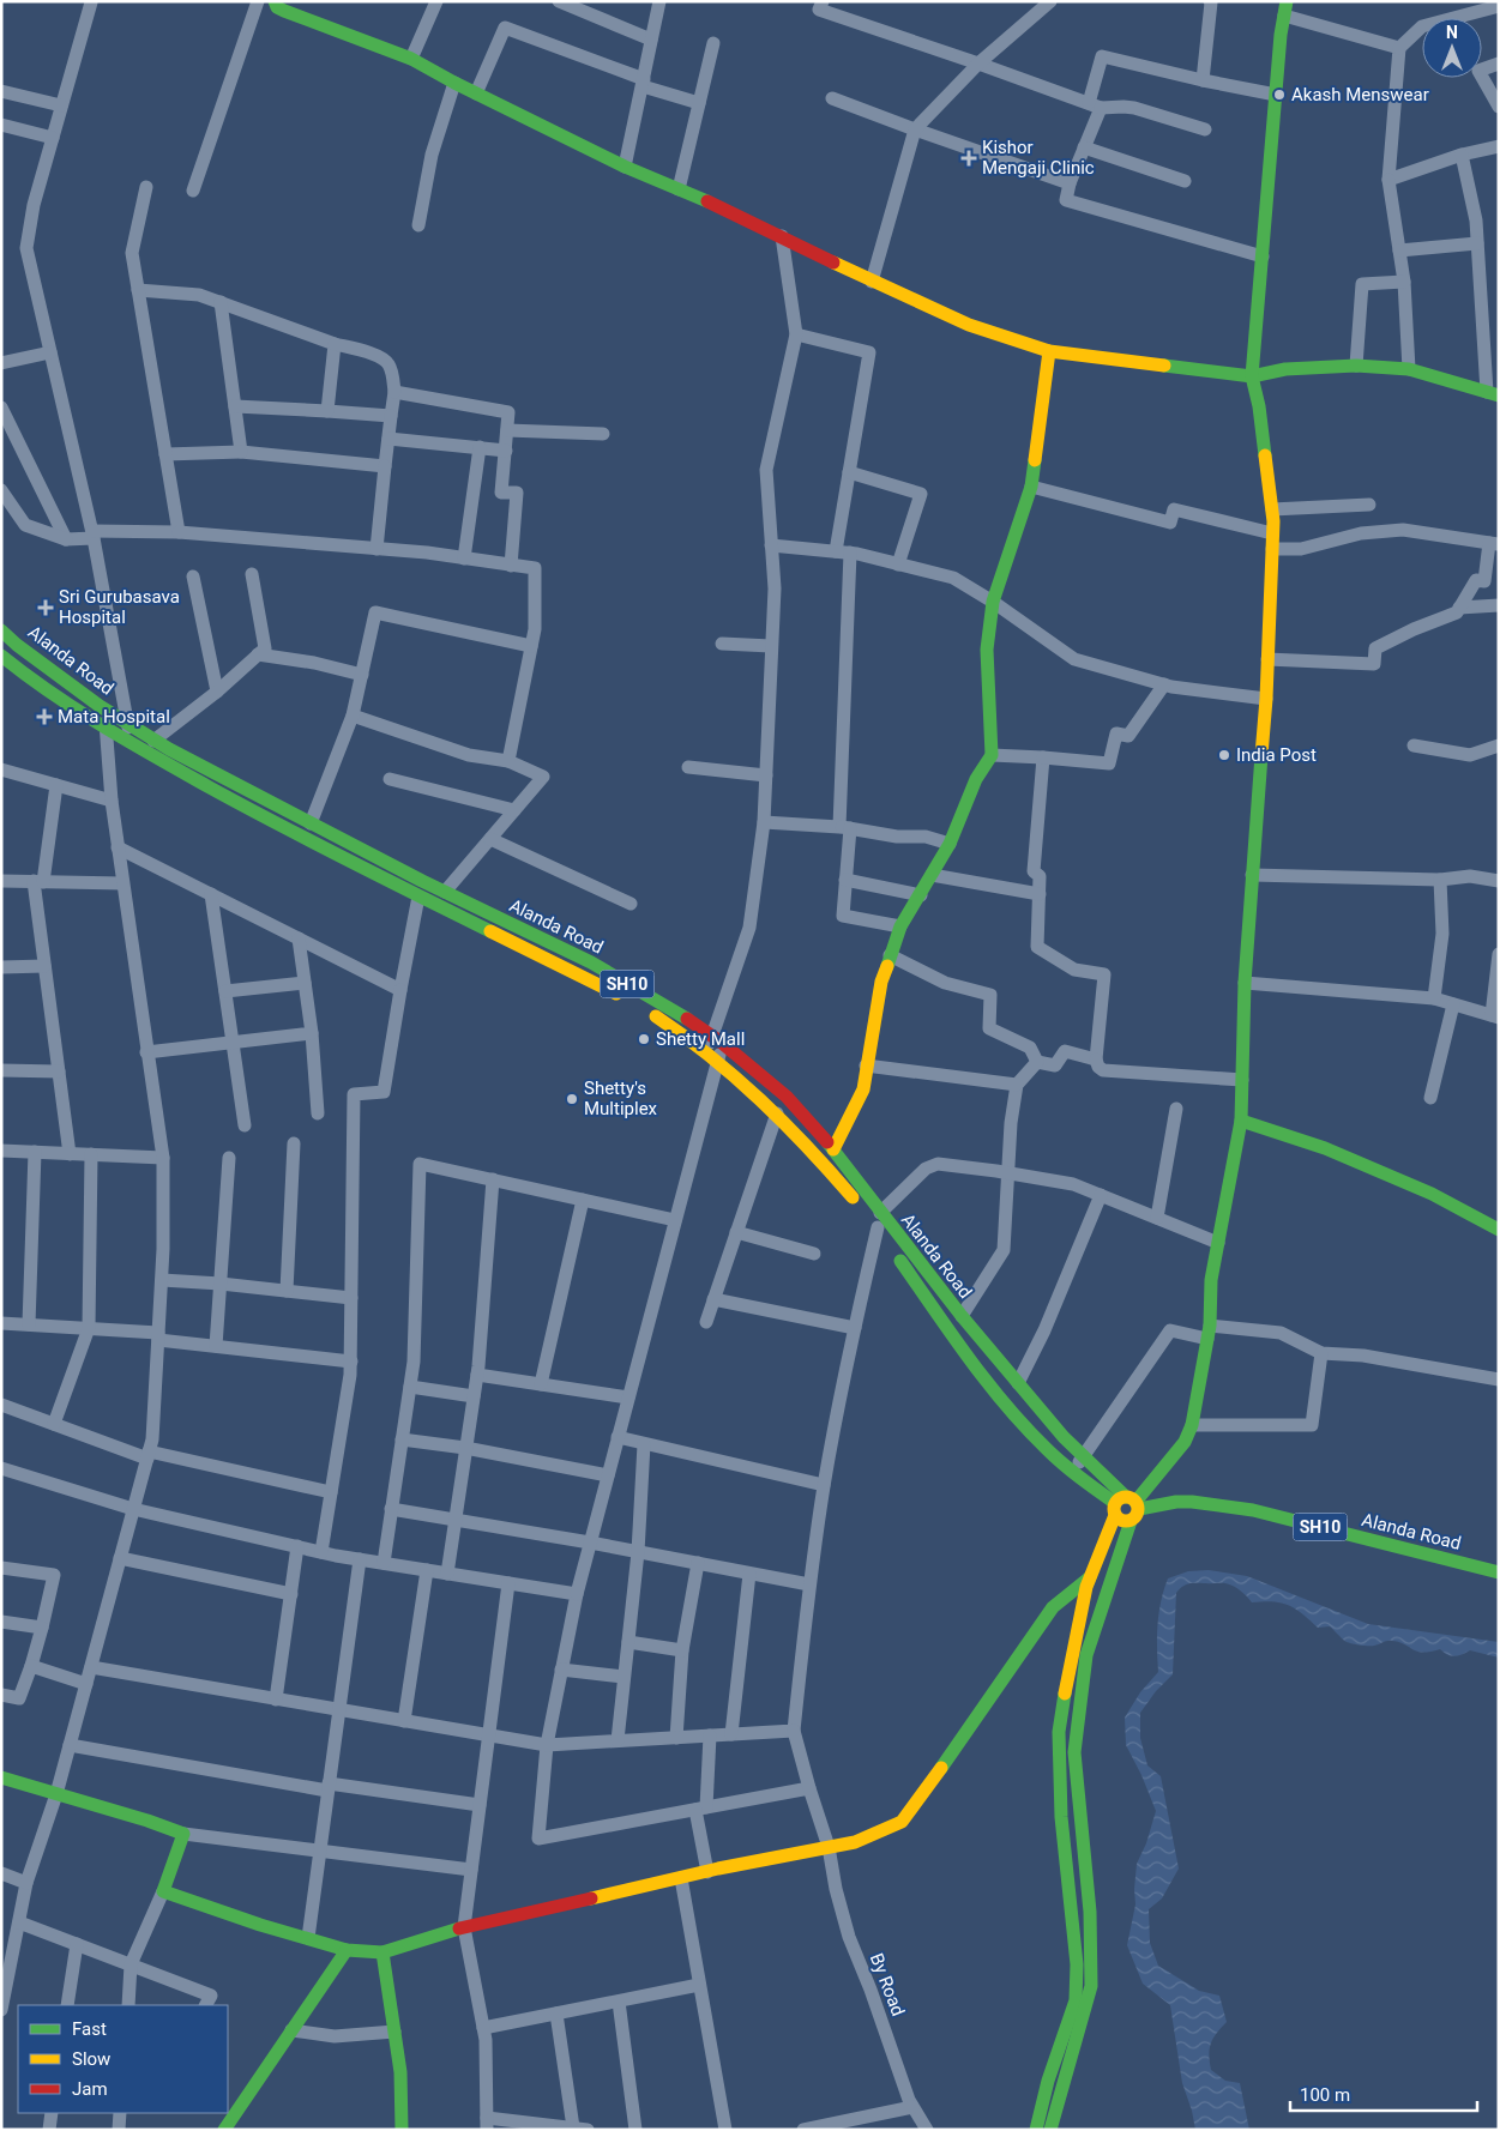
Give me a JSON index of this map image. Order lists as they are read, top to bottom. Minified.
{"streets":{"street":["Alanda Road","SH10","By Road"]},"places":{"other":["Akash Menswear","India Post","Shetty Mall","Shetty's Multiplex"],"health":["Kishor Mengaji Clinic","Sri Gurubasava Hospital","Mata Hospital"]},"legend":["Fast","Slow","Jam"],"scale_bar":"100 m","north":"top"}
